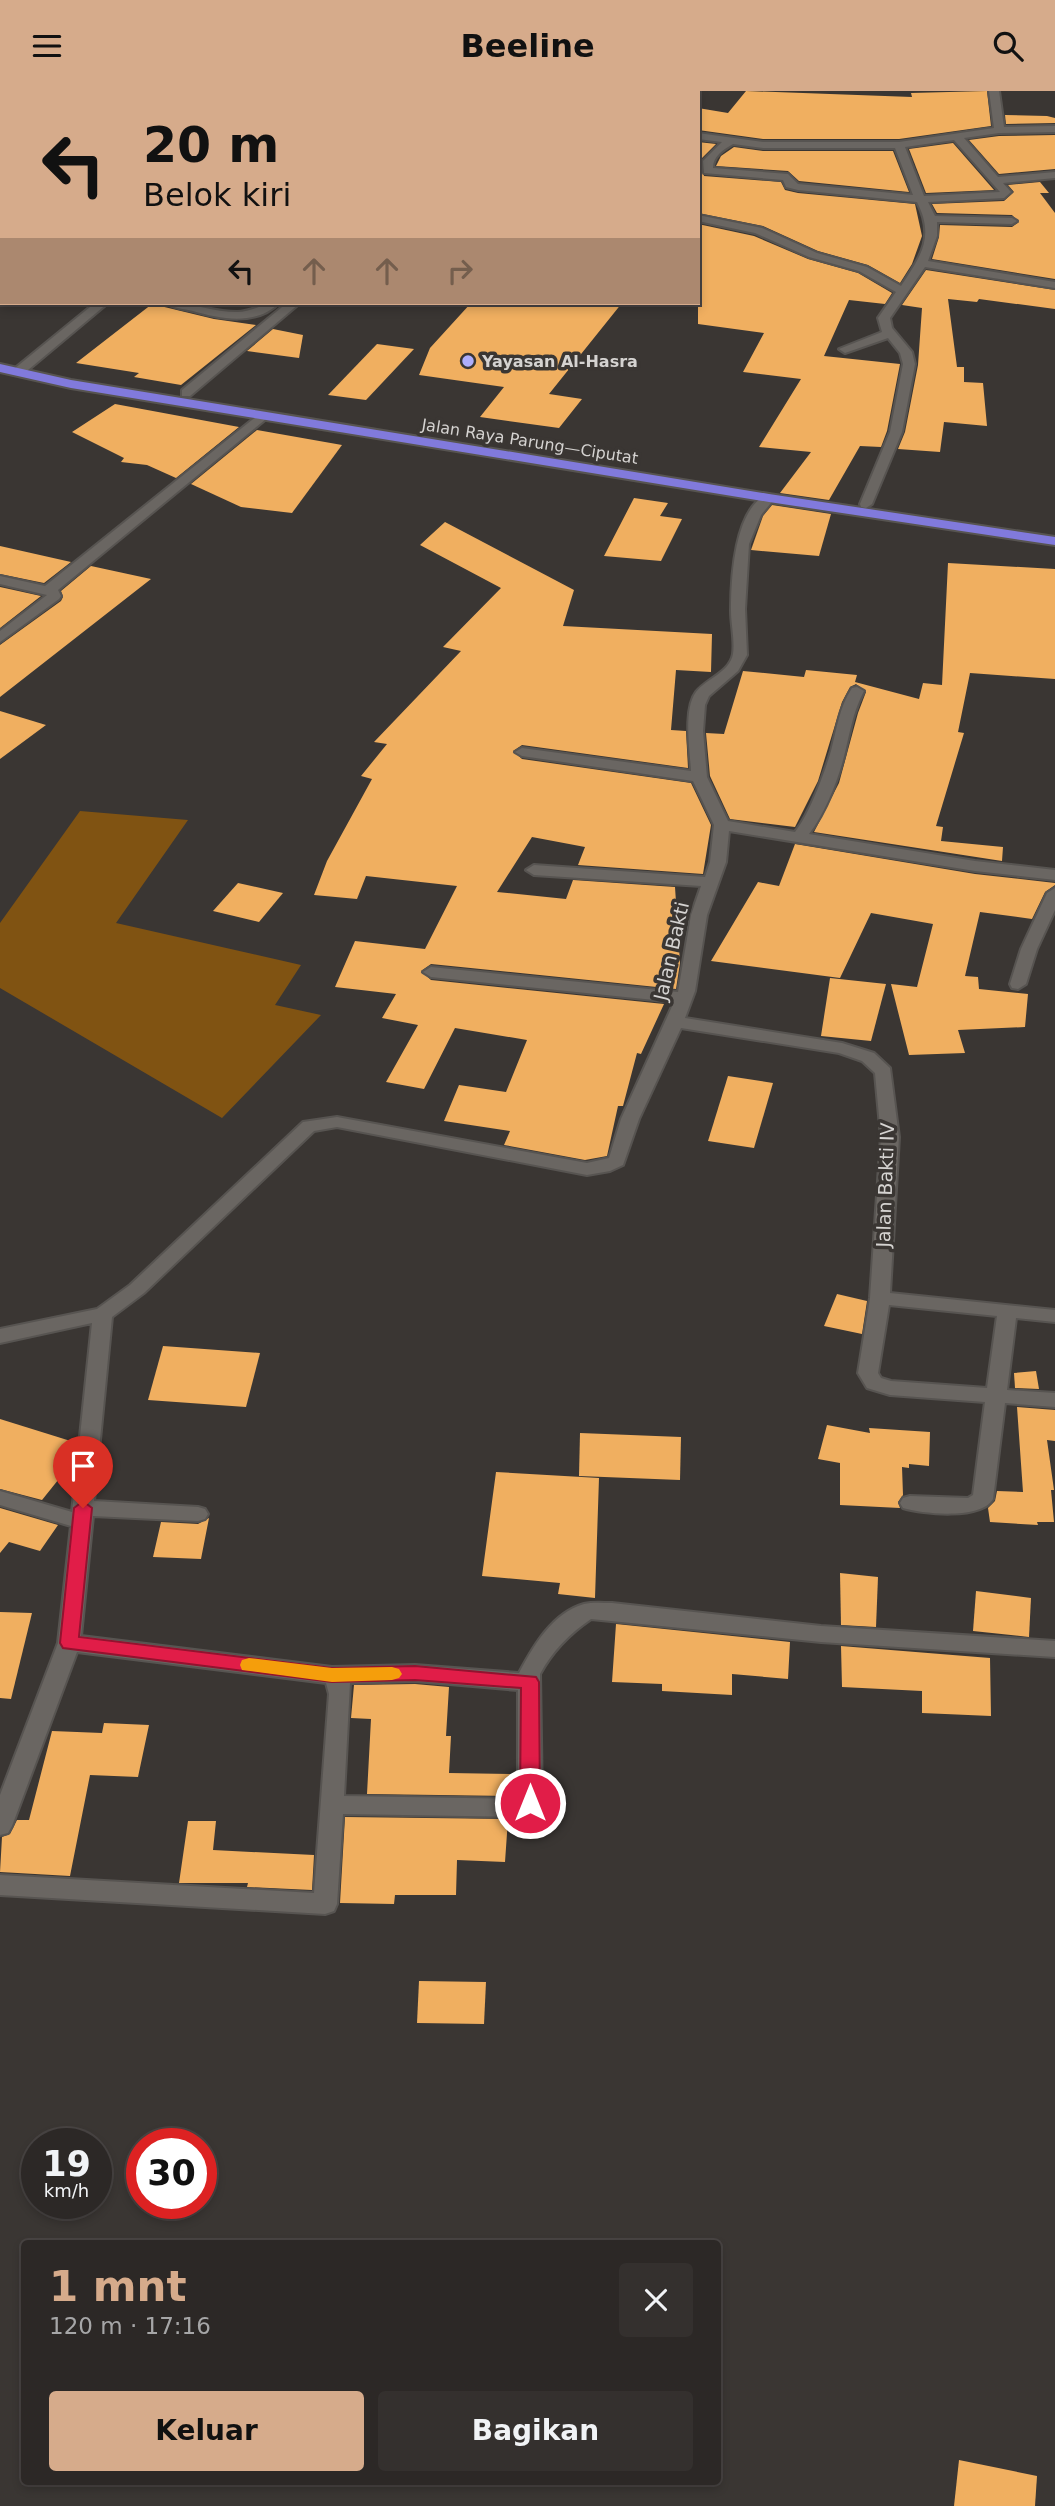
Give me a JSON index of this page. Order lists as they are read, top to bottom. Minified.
{"streets":{"highway":["Jalan Raya Parung—Ciputat"],"street":["Jalan Bakti","Jalan Bakti IV"]},"crossings":[["Jalan Bakti","Jalan Bakti IV"]],"places":["Yayasan Al-Hasra"],"page":{"header":"Beeline","turn":["20 m","Belok kiri"],"speed":"19 km/h","limit":"30","heading":["1 mnt","120 m · 17:16"],"buttons":["Keluar","Bagikan"]}}
